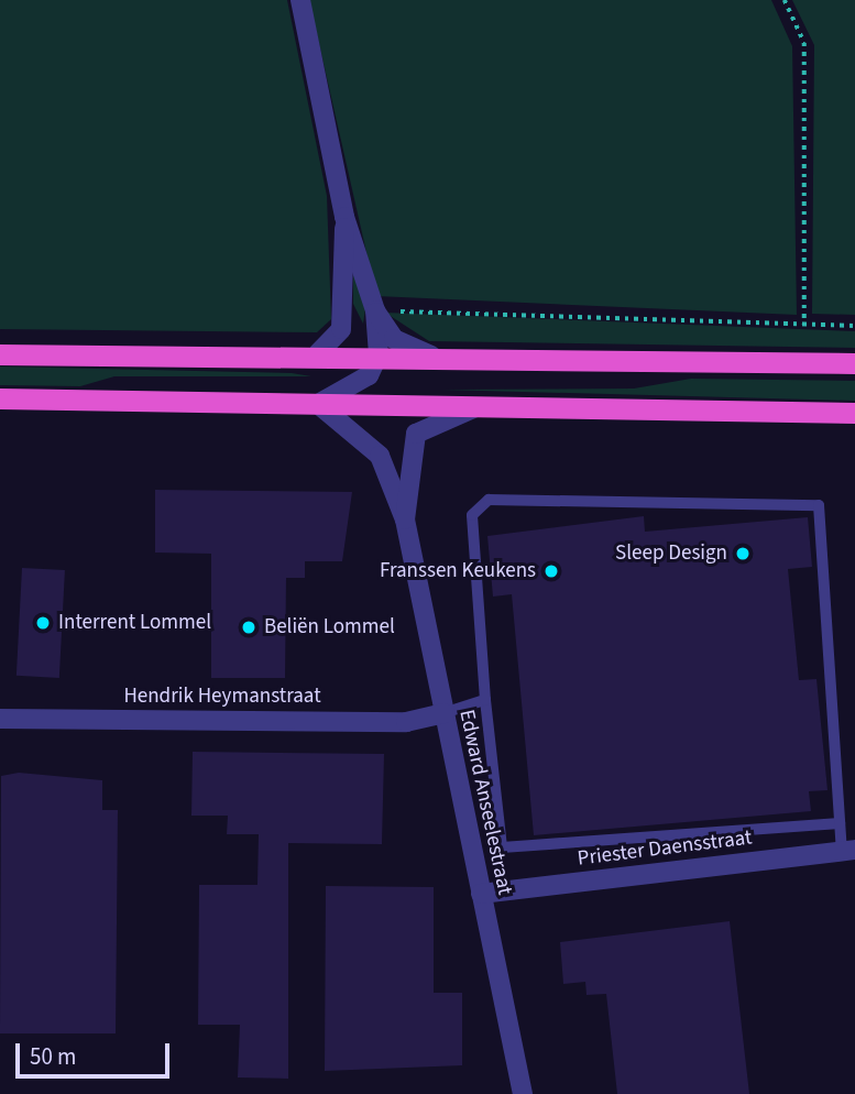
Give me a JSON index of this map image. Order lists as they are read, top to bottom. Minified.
{"streets":{"street":["Hendrik Heymanstraat","Edward Anseelestraat","Priester Daensstraat"]},"crossings":[["Hendrik Heymanstraat","Edward Anseelestraat"],["Edward Anseelestraat","Priester Daensstraat"]],"places":["Sleep Design","Franssen Keukens","Interrent Lommel","Beliën Lommel"],"scale_bar":"50 m"}
